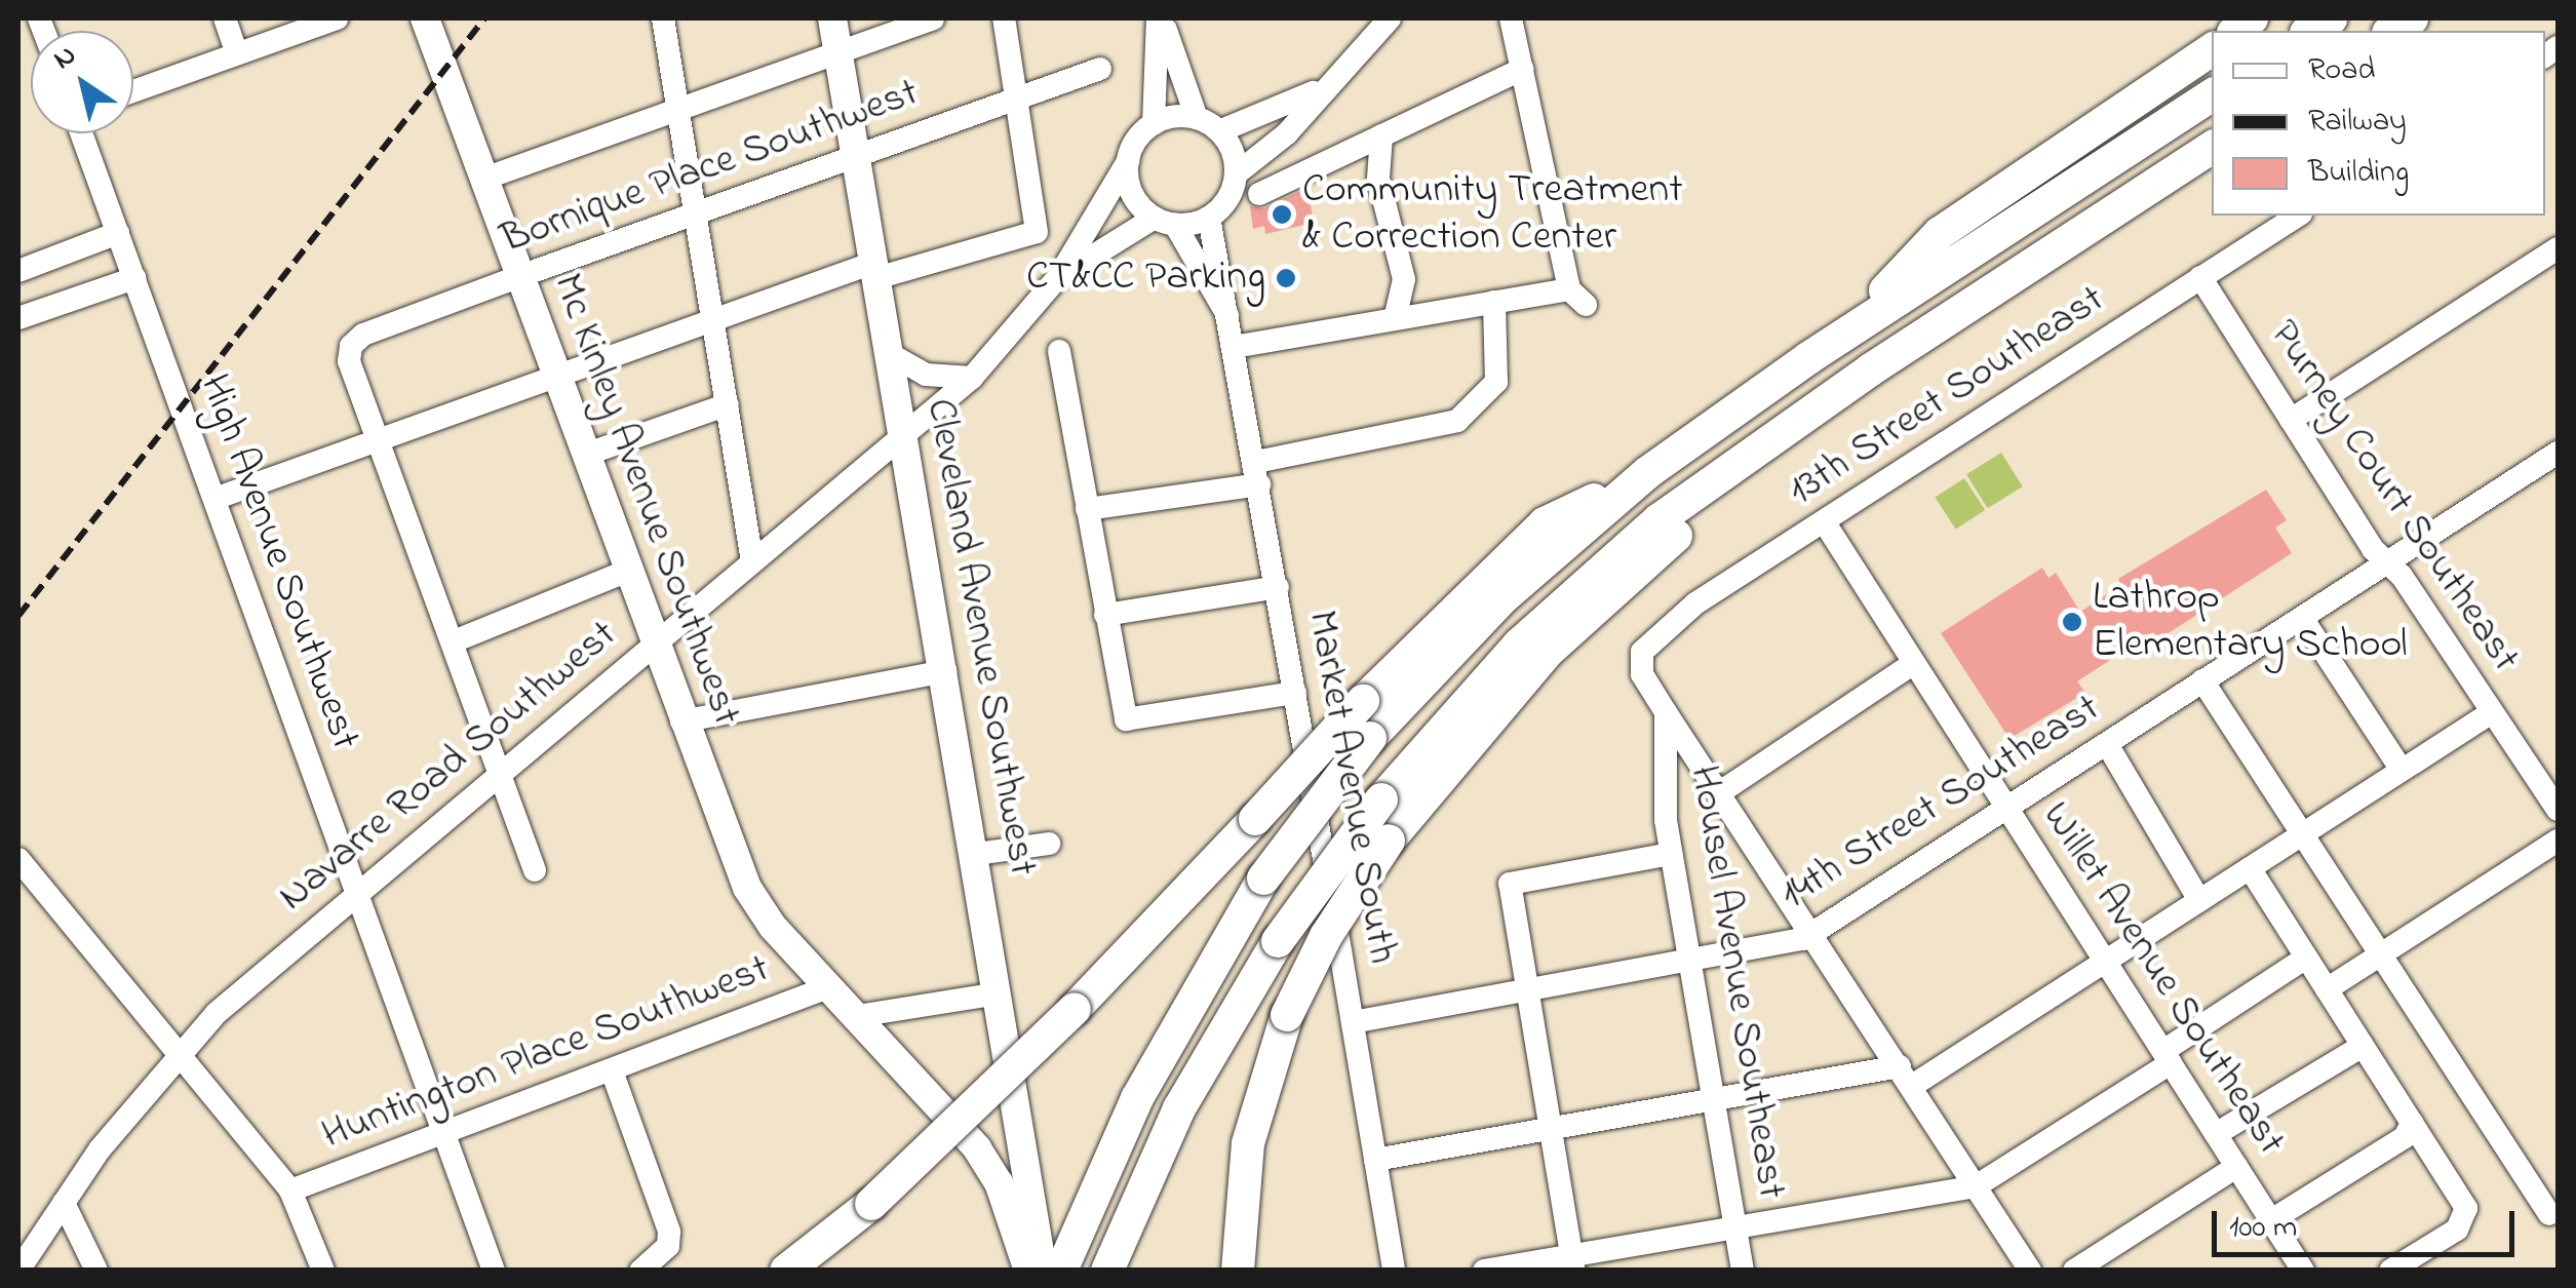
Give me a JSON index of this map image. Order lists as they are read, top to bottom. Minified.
{"streets":{"main road":["Mc Kinley Avenue Southwest","Cleveland Avenue Southwest"],"street":["Bornique Place Southwest","13th Street Southeast","Purney Court Southeast","High Avenue Southwest","Navarre Road Southwest","Market Avenue South","14th Street Southeast","Willet Avenue Southeast","Housel Avenue Southeast","Huntington Place Southwest"]},"crossings":[["Bornique Place Southwest","Mc Kinley Avenue Southwest"],["Bornique Place Southwest","Cleveland Avenue Southwest"],["13th Street Southeast","Purney Court Southeast"],["13th Street Southeast","Willet Avenue Southeast"],["13th Street Southeast","Housel Avenue Southeast"],["Purney Court Southeast","14th Street Southeast"],["Mc Kinley Avenue Southwest","Navarre Road Southwest"],["Mc Kinley Avenue Southwest","Huntington Place Southwest"],["High Avenue Southwest","Navarre Road Southwest"],["High Avenue Southwest","Huntington Place Southwest"],["Cleveland Avenue Southwest","Navarre Road Southwest"],["Navarre Road Southwest","Market Avenue South"],["Market Avenue South","14th Street Southeast"],["14th Street Southeast","Willet Avenue Southeast"],["14th Street Southeast","Housel Avenue Southeast"]],"places":["Community Treatment & Correction Center","CT&CC Parking","Lathrop Elementary School"],"legend":["Road","Railway","Building"],"scale_bar":"100 m","north":"top left"}
